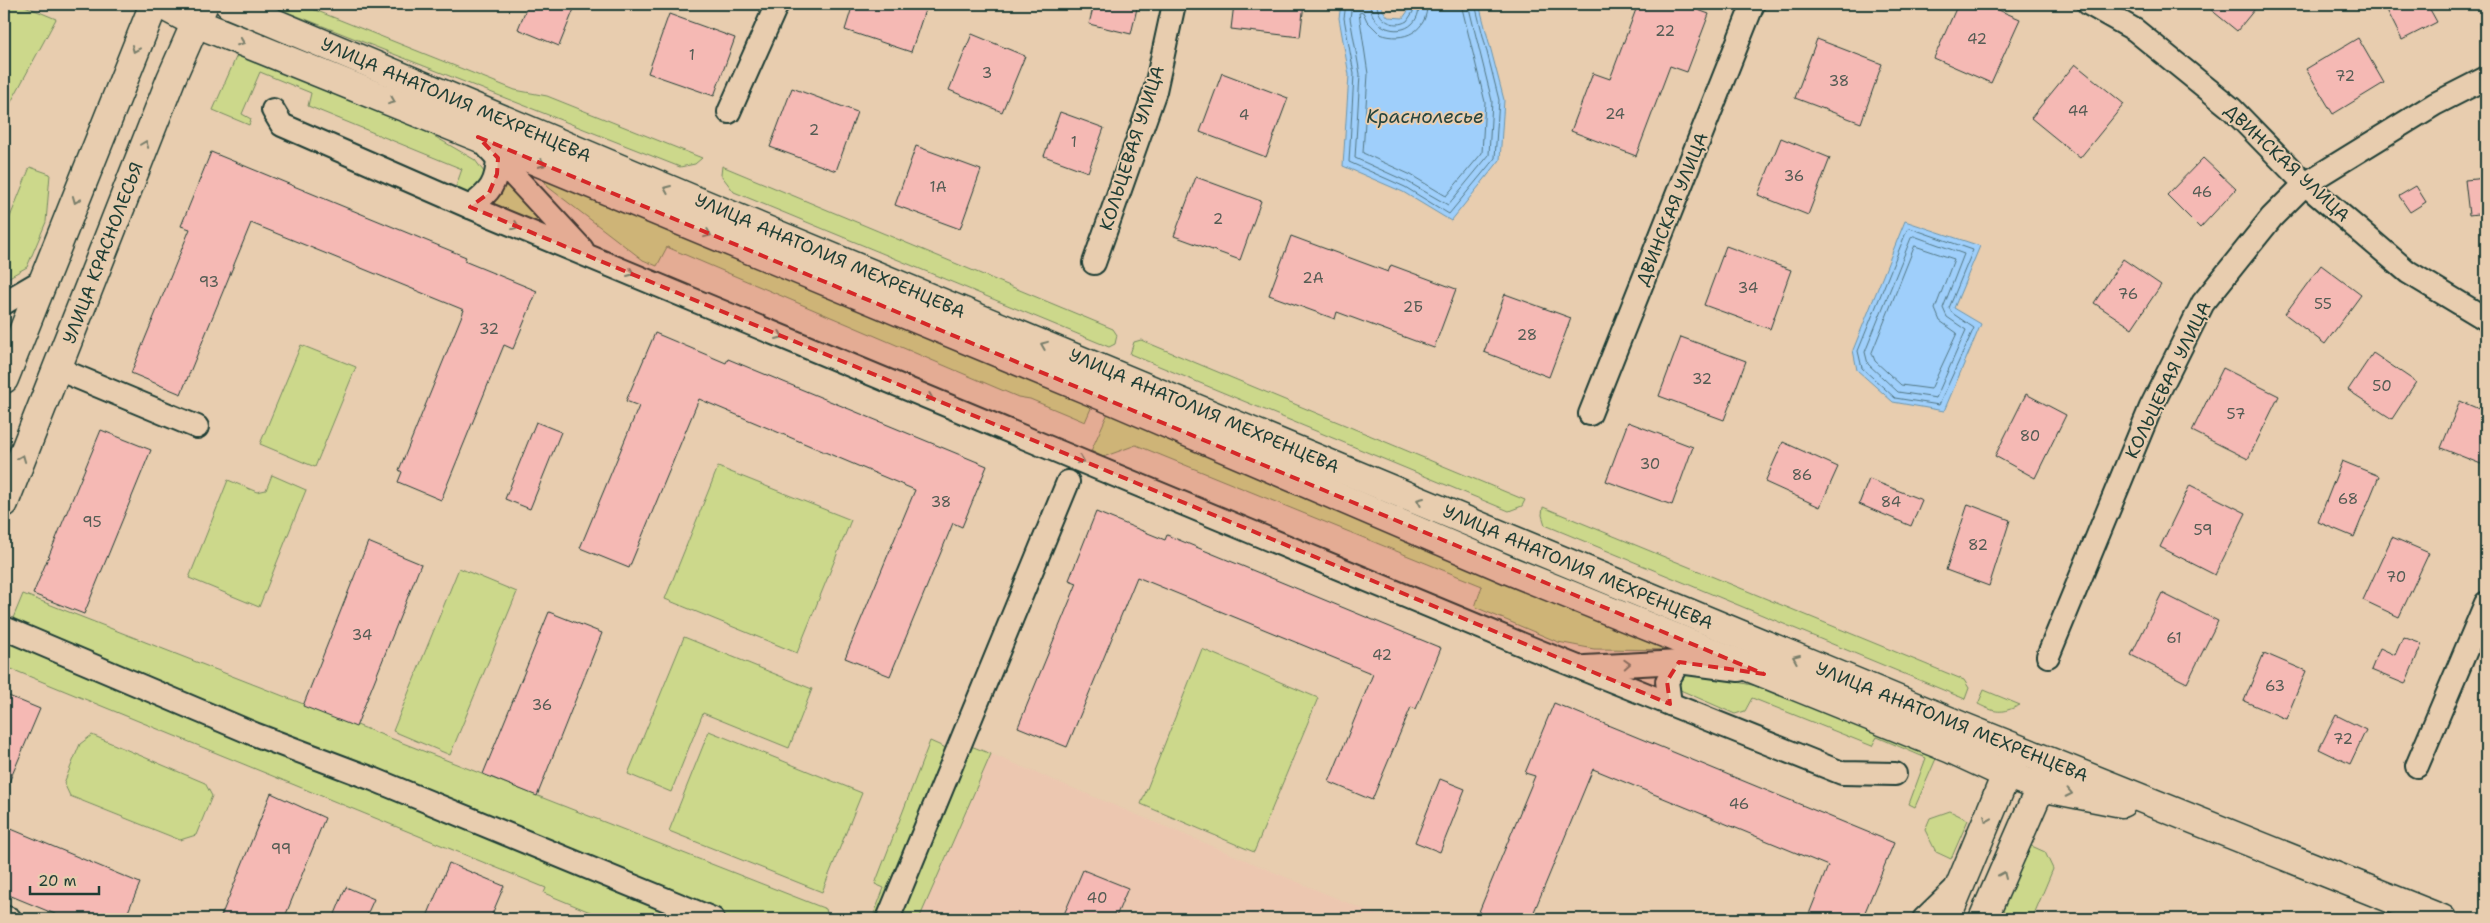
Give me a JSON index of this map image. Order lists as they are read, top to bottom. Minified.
{"streets":{"street":["УЛИЦА АНАТОЛИЯ МЕХРЕНЦЕВА","КОЛЬЦЕВАЯ УЛИЦА","ДВИНСКАЯ УЛИЦА","УЛИЦА КРАСНОЛЕСЬЯ"]},"crossings":[["УЛИЦА АНАТОЛИЯ МЕХРЕНЦЕВА","УЛИЦА КРАСНОЛЕСЬЯ"],["КОЛЬЦЕВАЯ УЛИЦА","ДВИНСКАЯ УЛИЦА"]],"water":["Краснолесье"],"house_numbers":["22","42","1","3","72","38","44","24","4","2","1","36","1А","46","2","2А","93","34","76","55","2Б","32","28","32","50","57","80","30","86","68","38","84","95","59","82","70","34","61","42","63","36","72","46","99","40"],"scale_bar":"20 m"}
